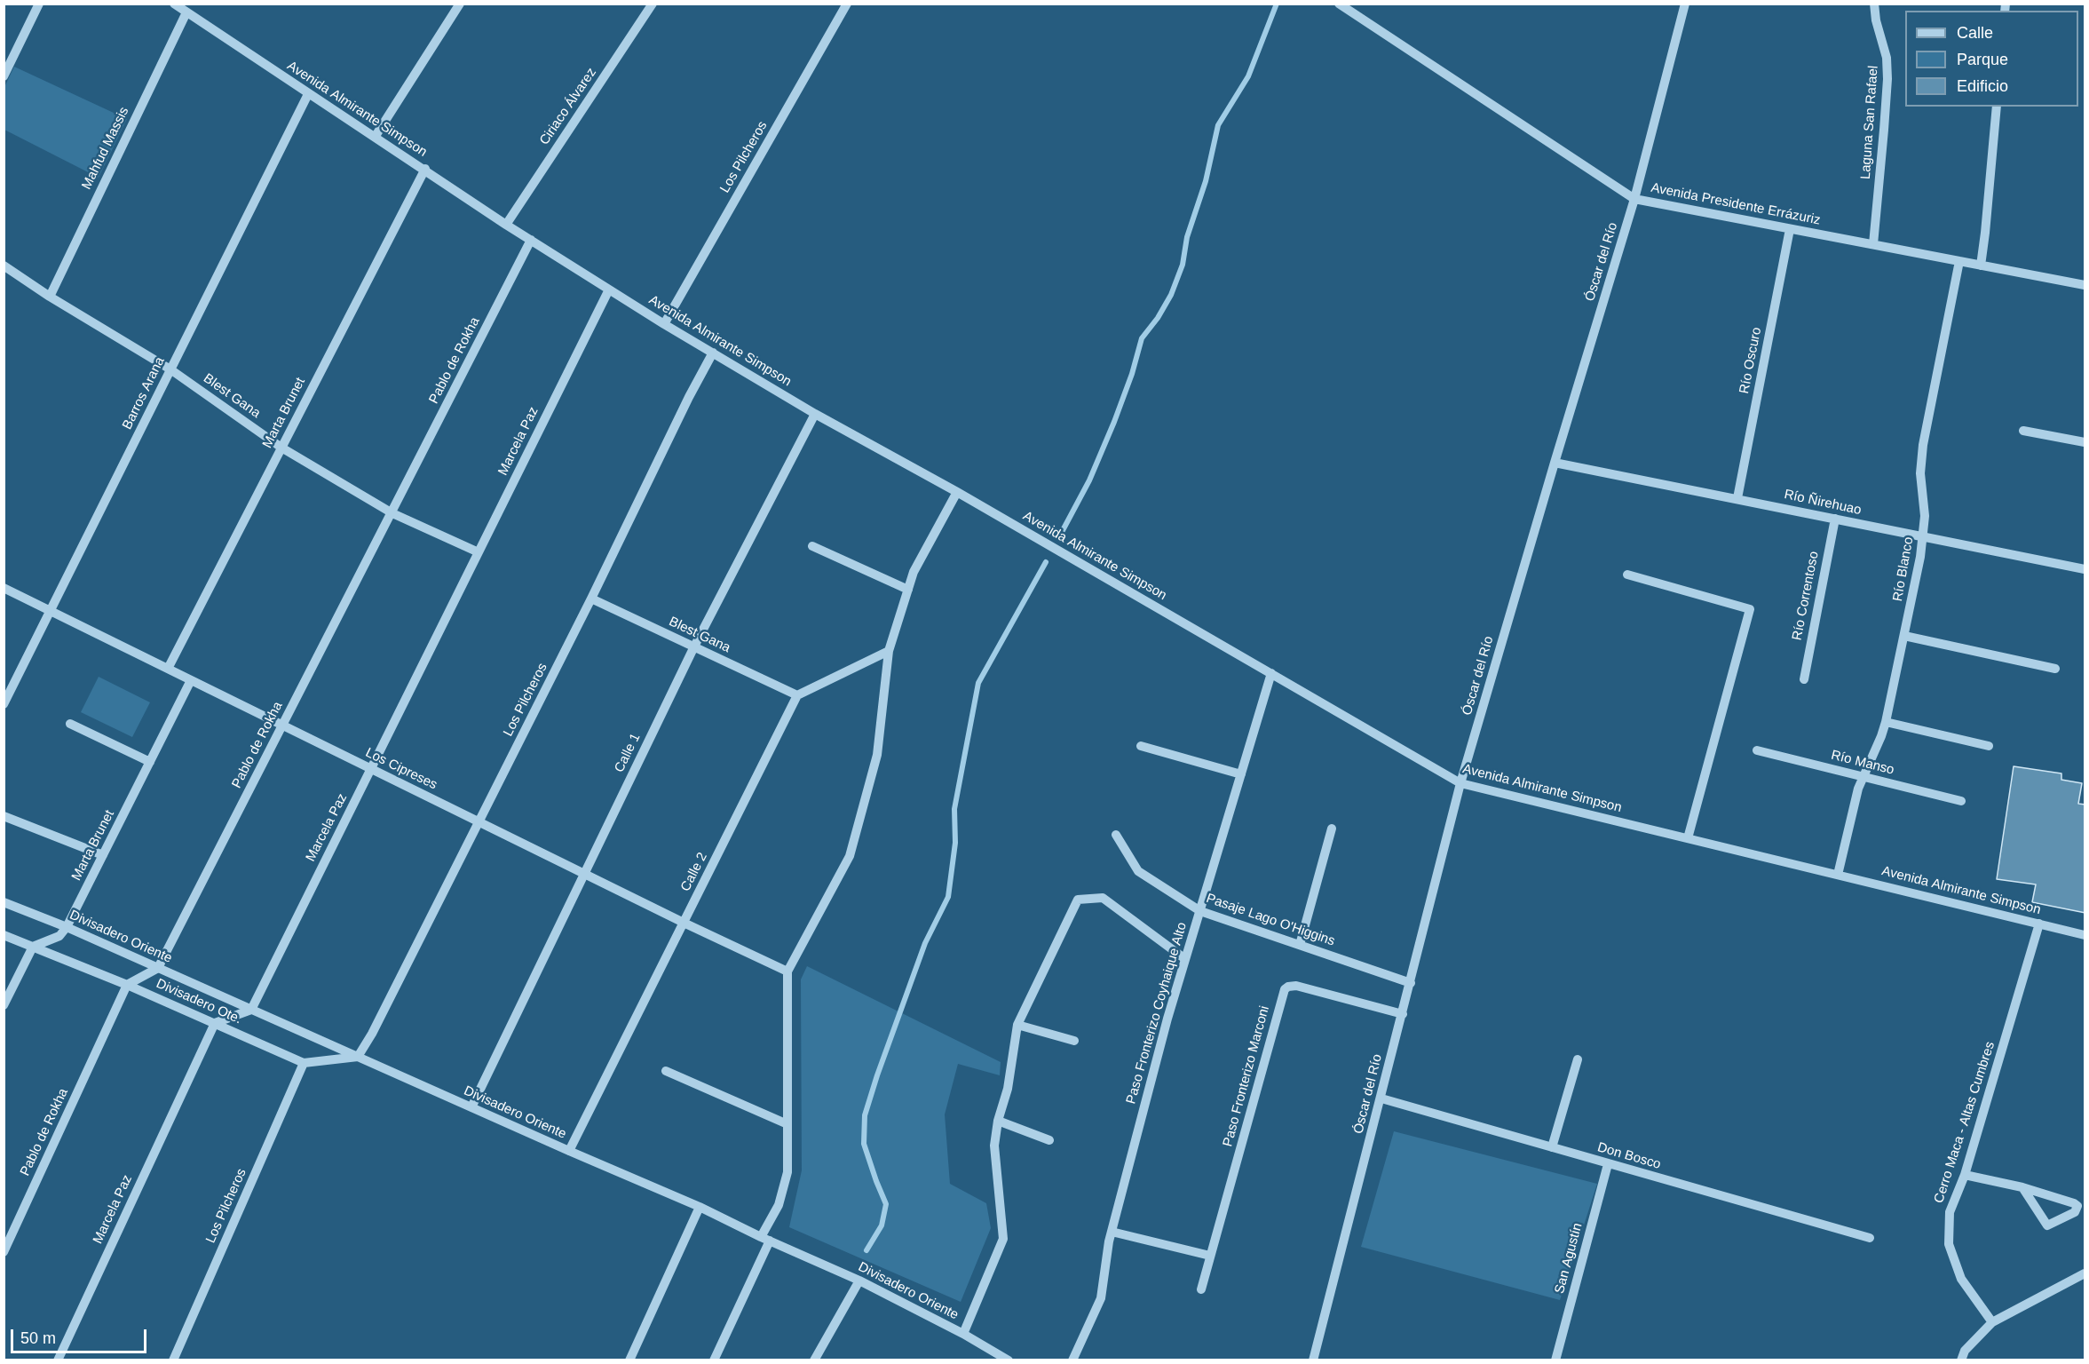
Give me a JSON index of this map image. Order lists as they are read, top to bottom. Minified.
{"streets":{"street":["Ciriaco Álvarez","Avenida Almirante Simpson","Laguna San Rafael","Mahfud Massis","Los Pilcheros","Avenida Presidente Errázuriz","Óscar del Río","Pablo de Rokha","Río Oscuro","Barros Arana","Blest Gana","Marta Brunet","Marcela Paz","Río Ñirehuao","Río Blanco","Río Correntoso","Calle 1","Río Manso","Los Cipreses","Calle 2","Pasaje Lago O'Higgins","Divisadero Oriente","Divisadero Ote.","Paso Fronterizo Coyhaique Alto","Paso Fronterizo Marconi","Cerro Maca - Altas Cumbres","Don Bosco","San Agustín"]},"crossings":[["Ciriaco Álvarez","Avenida Almirante Simpson"],["Avenida Almirante Simpson","Mahfud Massis"],["Avenida Almirante Simpson","Los Pilcheros"],["Avenida Almirante Simpson","Óscar del Río"],["Avenida Almirante Simpson","Pablo de Rokha"],["Avenida Almirante Simpson","Barros Arana"],["Avenida Almirante Simpson","Marta Brunet"],["Avenida Almirante Simpson","Marcela Paz"],["Avenida Almirante Simpson","Río Blanco"],["Avenida Almirante Simpson","Calle 1"],["Avenida Almirante Simpson","Paso Fronterizo Coyhaique Alto"],["Avenida Almirante Simpson","Cerro Maca - Altas Cumbres"],["Laguna San Rafael","Avenida Presidente Errázuriz"],["Mahfud Massis","Blest Gana"],["Los Pilcheros","Blest Gana"],["Los Pilcheros","Los Cipreses"],["Los Pilcheros","Divisadero Oriente"],["Los Pilcheros","Divisadero Ote."],["Avenida Presidente Errázuriz","Óscar del Río"],["Avenida Presidente Errázuriz","Río Oscuro"],["Avenida Presidente Errázuriz","Río Blanco"],["Óscar del Río","Río Ñirehuao"],["Óscar del Río","Pasaje Lago O'Higgins"],["Óscar del Río","Paso Fronterizo Marconi"],["Óscar del Río","Don Bosco"],["Pablo de Rokha","Blest Gana"],["Pablo de Rokha","Los Cipreses"],["Pablo de Rokha","Divisadero Oriente"],["Pablo de Rokha","Divisadero Ote."],["Río Oscuro","Río Ñirehuao"],["Barros Arana","Blest Gana"],["Barros Arana","Los Cipreses"],["Blest Gana","Marta Brunet"],["Blest Gana","Marcela Paz"],["Blest Gana","Calle 1"],["Blest Gana","Calle 2"],["Marta Brunet","Los Cipreses"],["Marta Brunet","Divisadero Oriente"],["Marta Brunet","Divisadero Ote."],["Marcela Paz","Los Cipreses"],["Marcela Paz","Divisadero Oriente"],["Marcela Paz","Divisadero Ote."],["Río Ñirehuao","Río Blanco"],["Río Ñirehuao","Río Correntoso"],["Río Blanco","Río Manso"],["Calle 1","Los Cipreses"],["Calle 1","Divisadero Oriente"],["Los Cipreses","Calle 2"],["Calle 2","Divisadero Oriente"],["Pasaje Lago O'Higgins","Paso Fronterizo Coyhaique Alto"],["Don Bosco","San Agustín"]],"legend":["Calle","Parque","Edificio"],"scale_bar":"50 m"}
